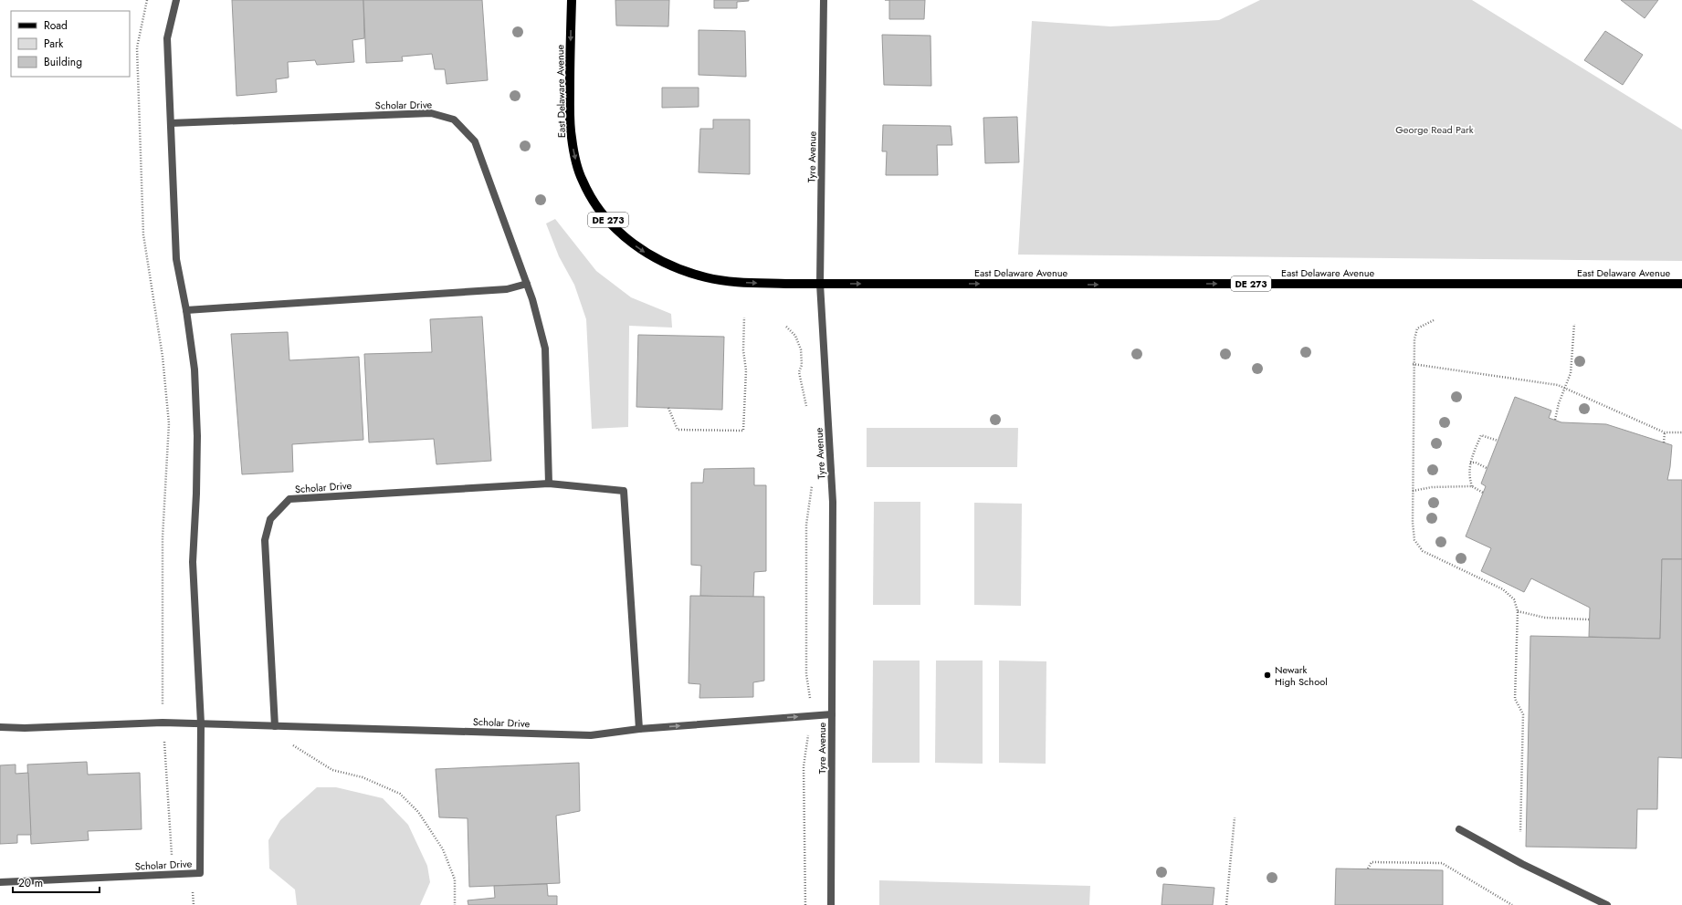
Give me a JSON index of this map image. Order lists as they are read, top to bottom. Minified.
{"streets":{"main road":["East Delaware Avenue","DE 273"],"street":["Scholar Drive","Tyre Avenue"]},"crossings":[["East Delaware Avenue","Tyre Avenue"],["Scholar Drive","Tyre Avenue"]],"one_way":["East Delaware Avenue"],"parks":["George Read Park"],"places":["Newark High School"],"legend":["Road","Park","Building"],"scale_bar":"20 m"}
